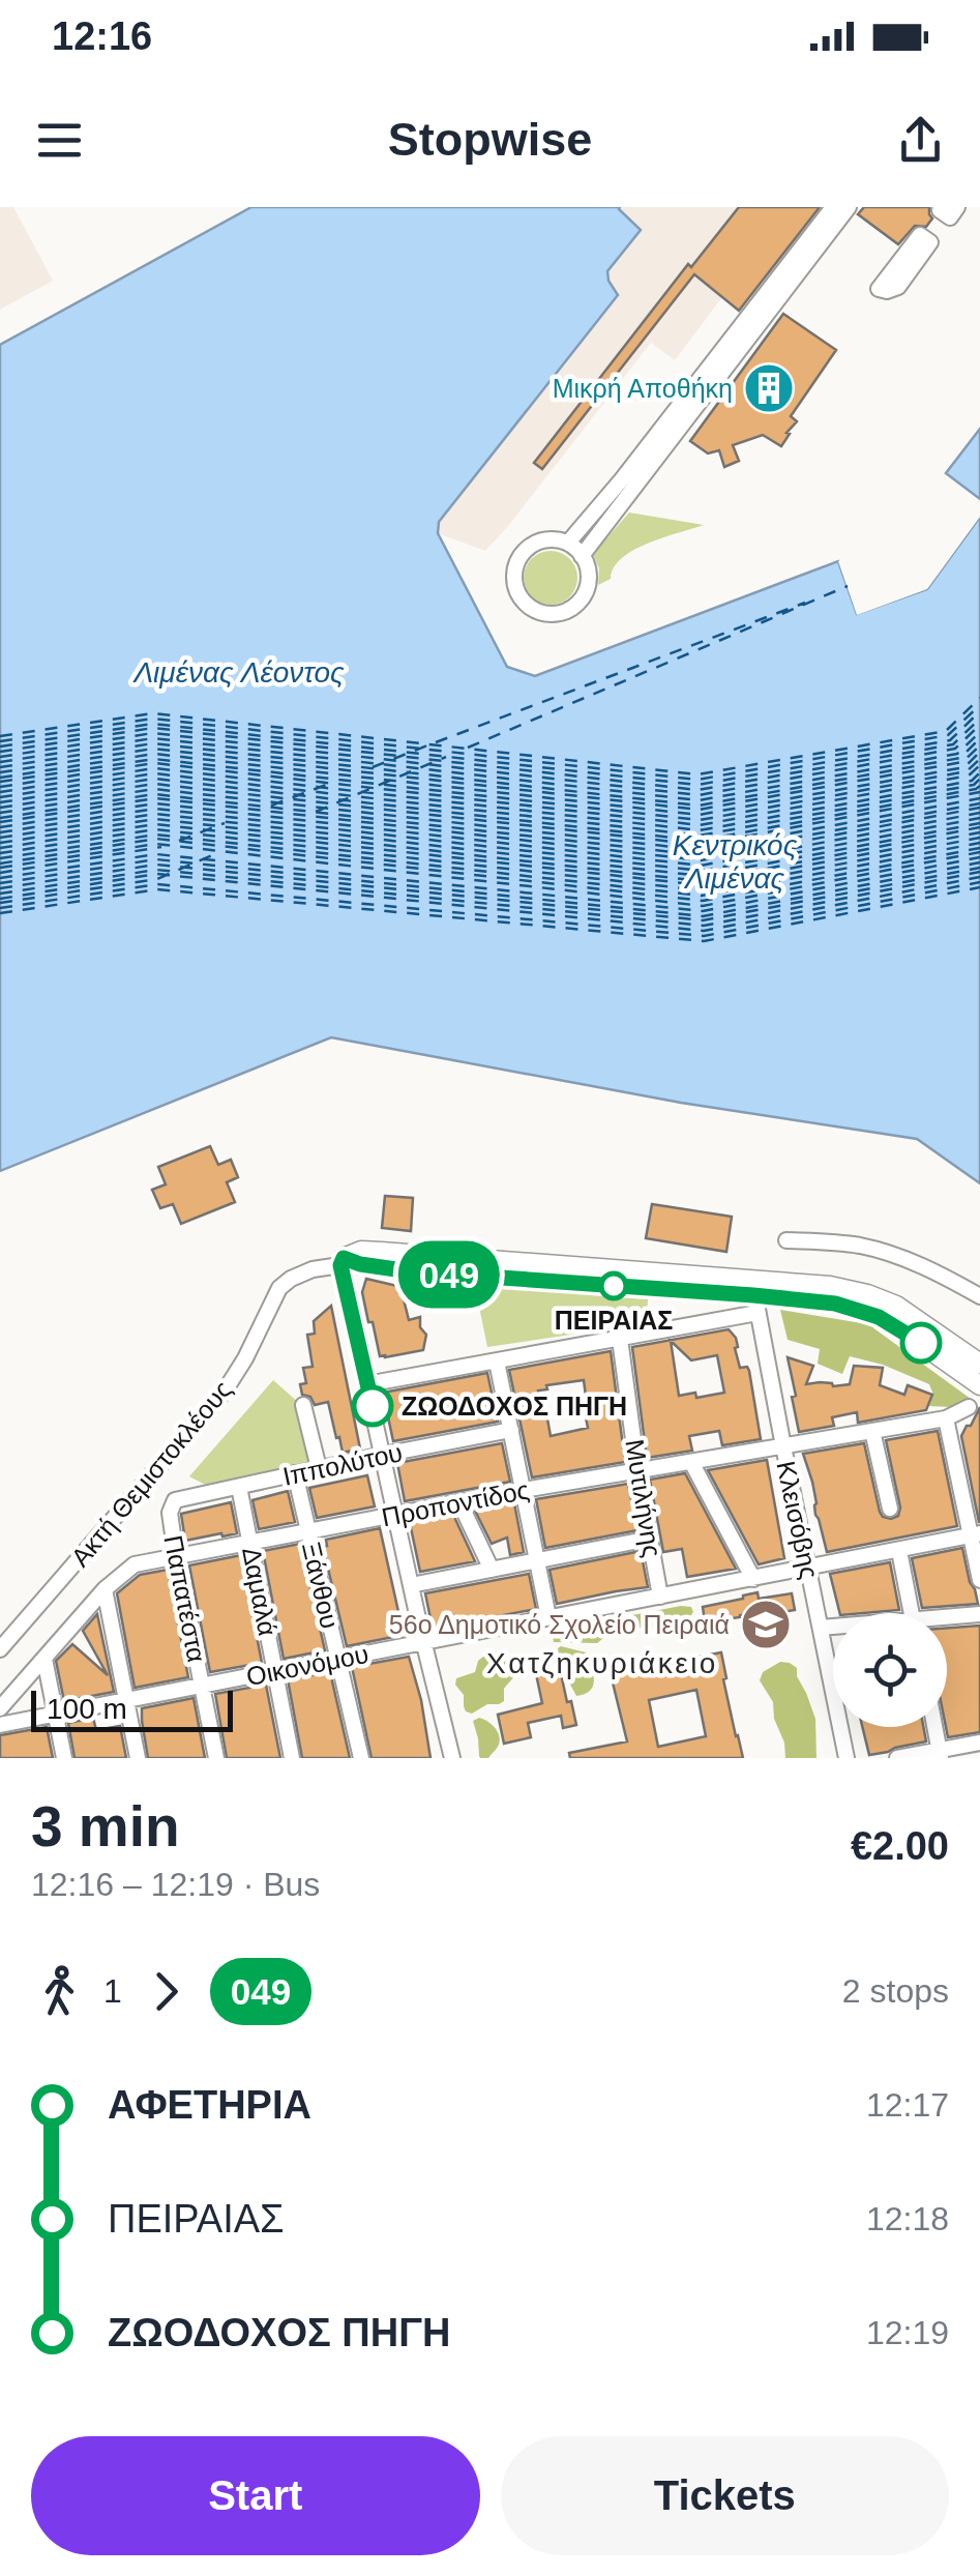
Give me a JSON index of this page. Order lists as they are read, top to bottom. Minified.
{"streets":{"street":["Ιππολύτου","Ακτή Θεμιστοκλέους","Μυτιλήνης","Προποντίδος","Κλεισόβης","Ξάνθου","Δαμαλά","Παπατέστα","Οικονόμου"]},"crossings":[["Ιππολύτου","Ξάνθου"],["Ιππολύτου","Δαμαλά"],["Ιππολύτου","Παπατέστα"],["Μυτιλήνης","Προποντίδος"],["Μυτιλήνης","Οικονόμου"],["Προποντίδος","Κλεισόβης"],["Προποντίδος","Ξάνθου"],["Προποντίδος","Δαμαλά"],["Προποντίδος","Παπατέστα"],["Κλεισόβης","Οικονόμου"],["Ξάνθου","Οικονόμου"],["Δαμαλά","Οικονόμου"],["Παπατέστα","Οικονόμου"]],"districts":["Χατζηκυριάκειο"],"water":["Λιμένας Λέοντος","Κεντρικός Λιμένας"],"places":{"building":["Μικρή Αποθήκη"],"other":["ΠΕΙΡΑΙΑΣ","ΖΩΟΔΟΧΟΣ ΠΗΓΗ"],"school or university":["56ο Δημοτικό Σχολείο Πειραιά"]},"lines":["bus line 049"],"scale_bar":"100 m","page":{"status":"12:16","header":"Stopwise","on_map":"049","scale":"100 m","heading":["3 min","12:16 – 12:19 · Bus","€2.00"],"legs":["1","049","2 stops"],"list":[{"name":"ΑΦΕΤΗΡΙΑ","value":"12:17"},{"name":"ΠΕΙΡΑΙΑΣ","value":"12:18"},{"name":"ΖΩΟΔΟΧΟΣ ΠΗΓΗ","value":"12:19"}],"buttons":["Start","Tickets"]}}
